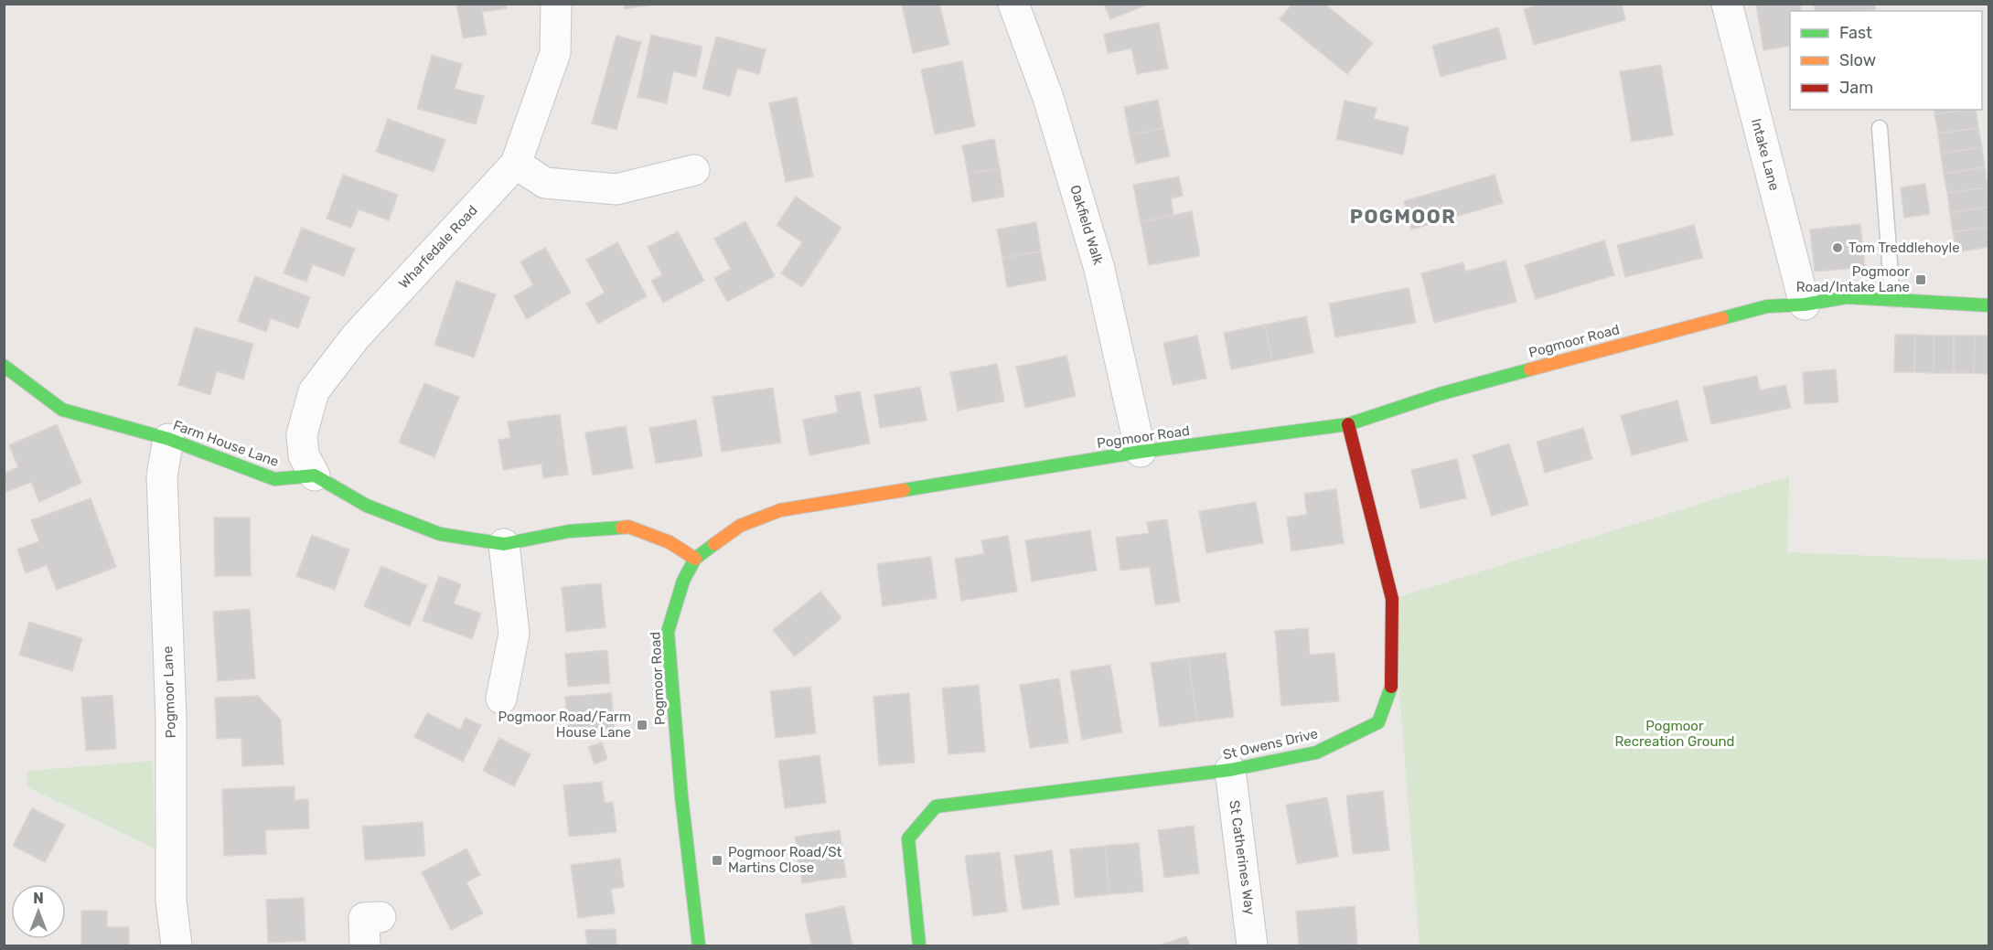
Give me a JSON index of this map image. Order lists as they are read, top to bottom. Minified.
{"streets":{"street":["Intake Lane","Oakfield Walk","Wharfedale Road","Pogmoor Road","Farm House Lane","Pogmoor Lane","St Owens Drive","St Catherines Way"]},"crossings":[["Intake Lane","Pogmoor Road"],["Oakfield Walk","Pogmoor Road"],["Wharfedale Road","Farm House Lane"],["Pogmoor Road","St Owens Drive"],["Farm House Lane","Pogmoor Lane"],["St Owens Drive","St Catherines Way"]],"districts":["POGMOOR"],"parks":["Pogmoor Recreation Ground"],"places":{"other":["Tom Treddlehoyle"],"transit":["Pogmoor Road/Intake Lane","Pogmoor Road/Farm House Lane","Pogmoor Road/St Martins Close"]},"legend":["Fast","Slow","Jam"],"north":"top"}
